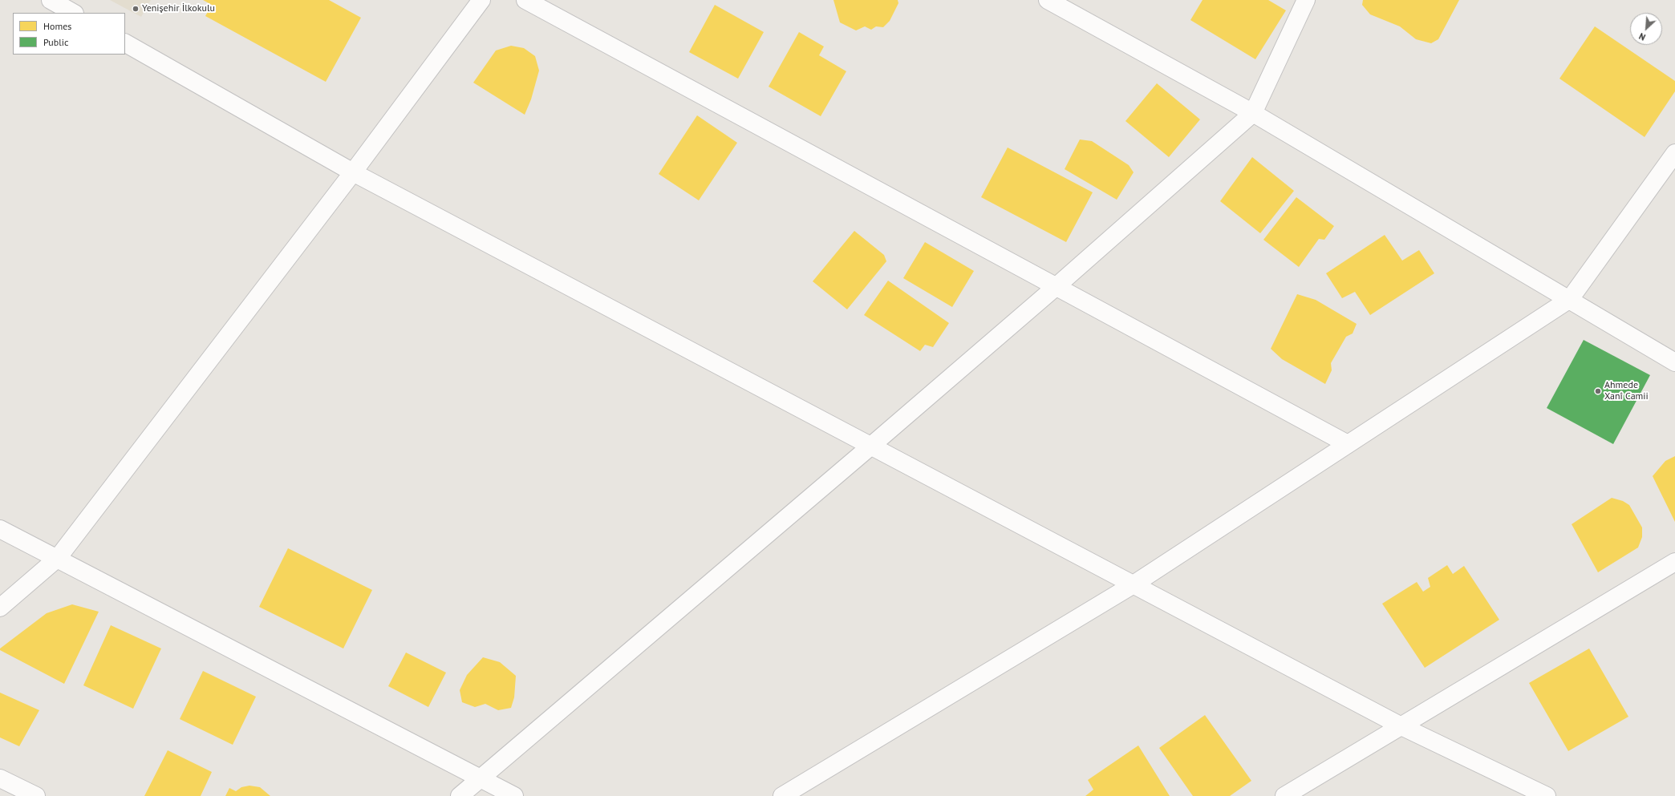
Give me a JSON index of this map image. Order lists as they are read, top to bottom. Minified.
{"places":["Yenişehir İlkokulu","Ahmede Xanî Camii"],"legend":["Homes","Public"],"north":"bottom left"}
